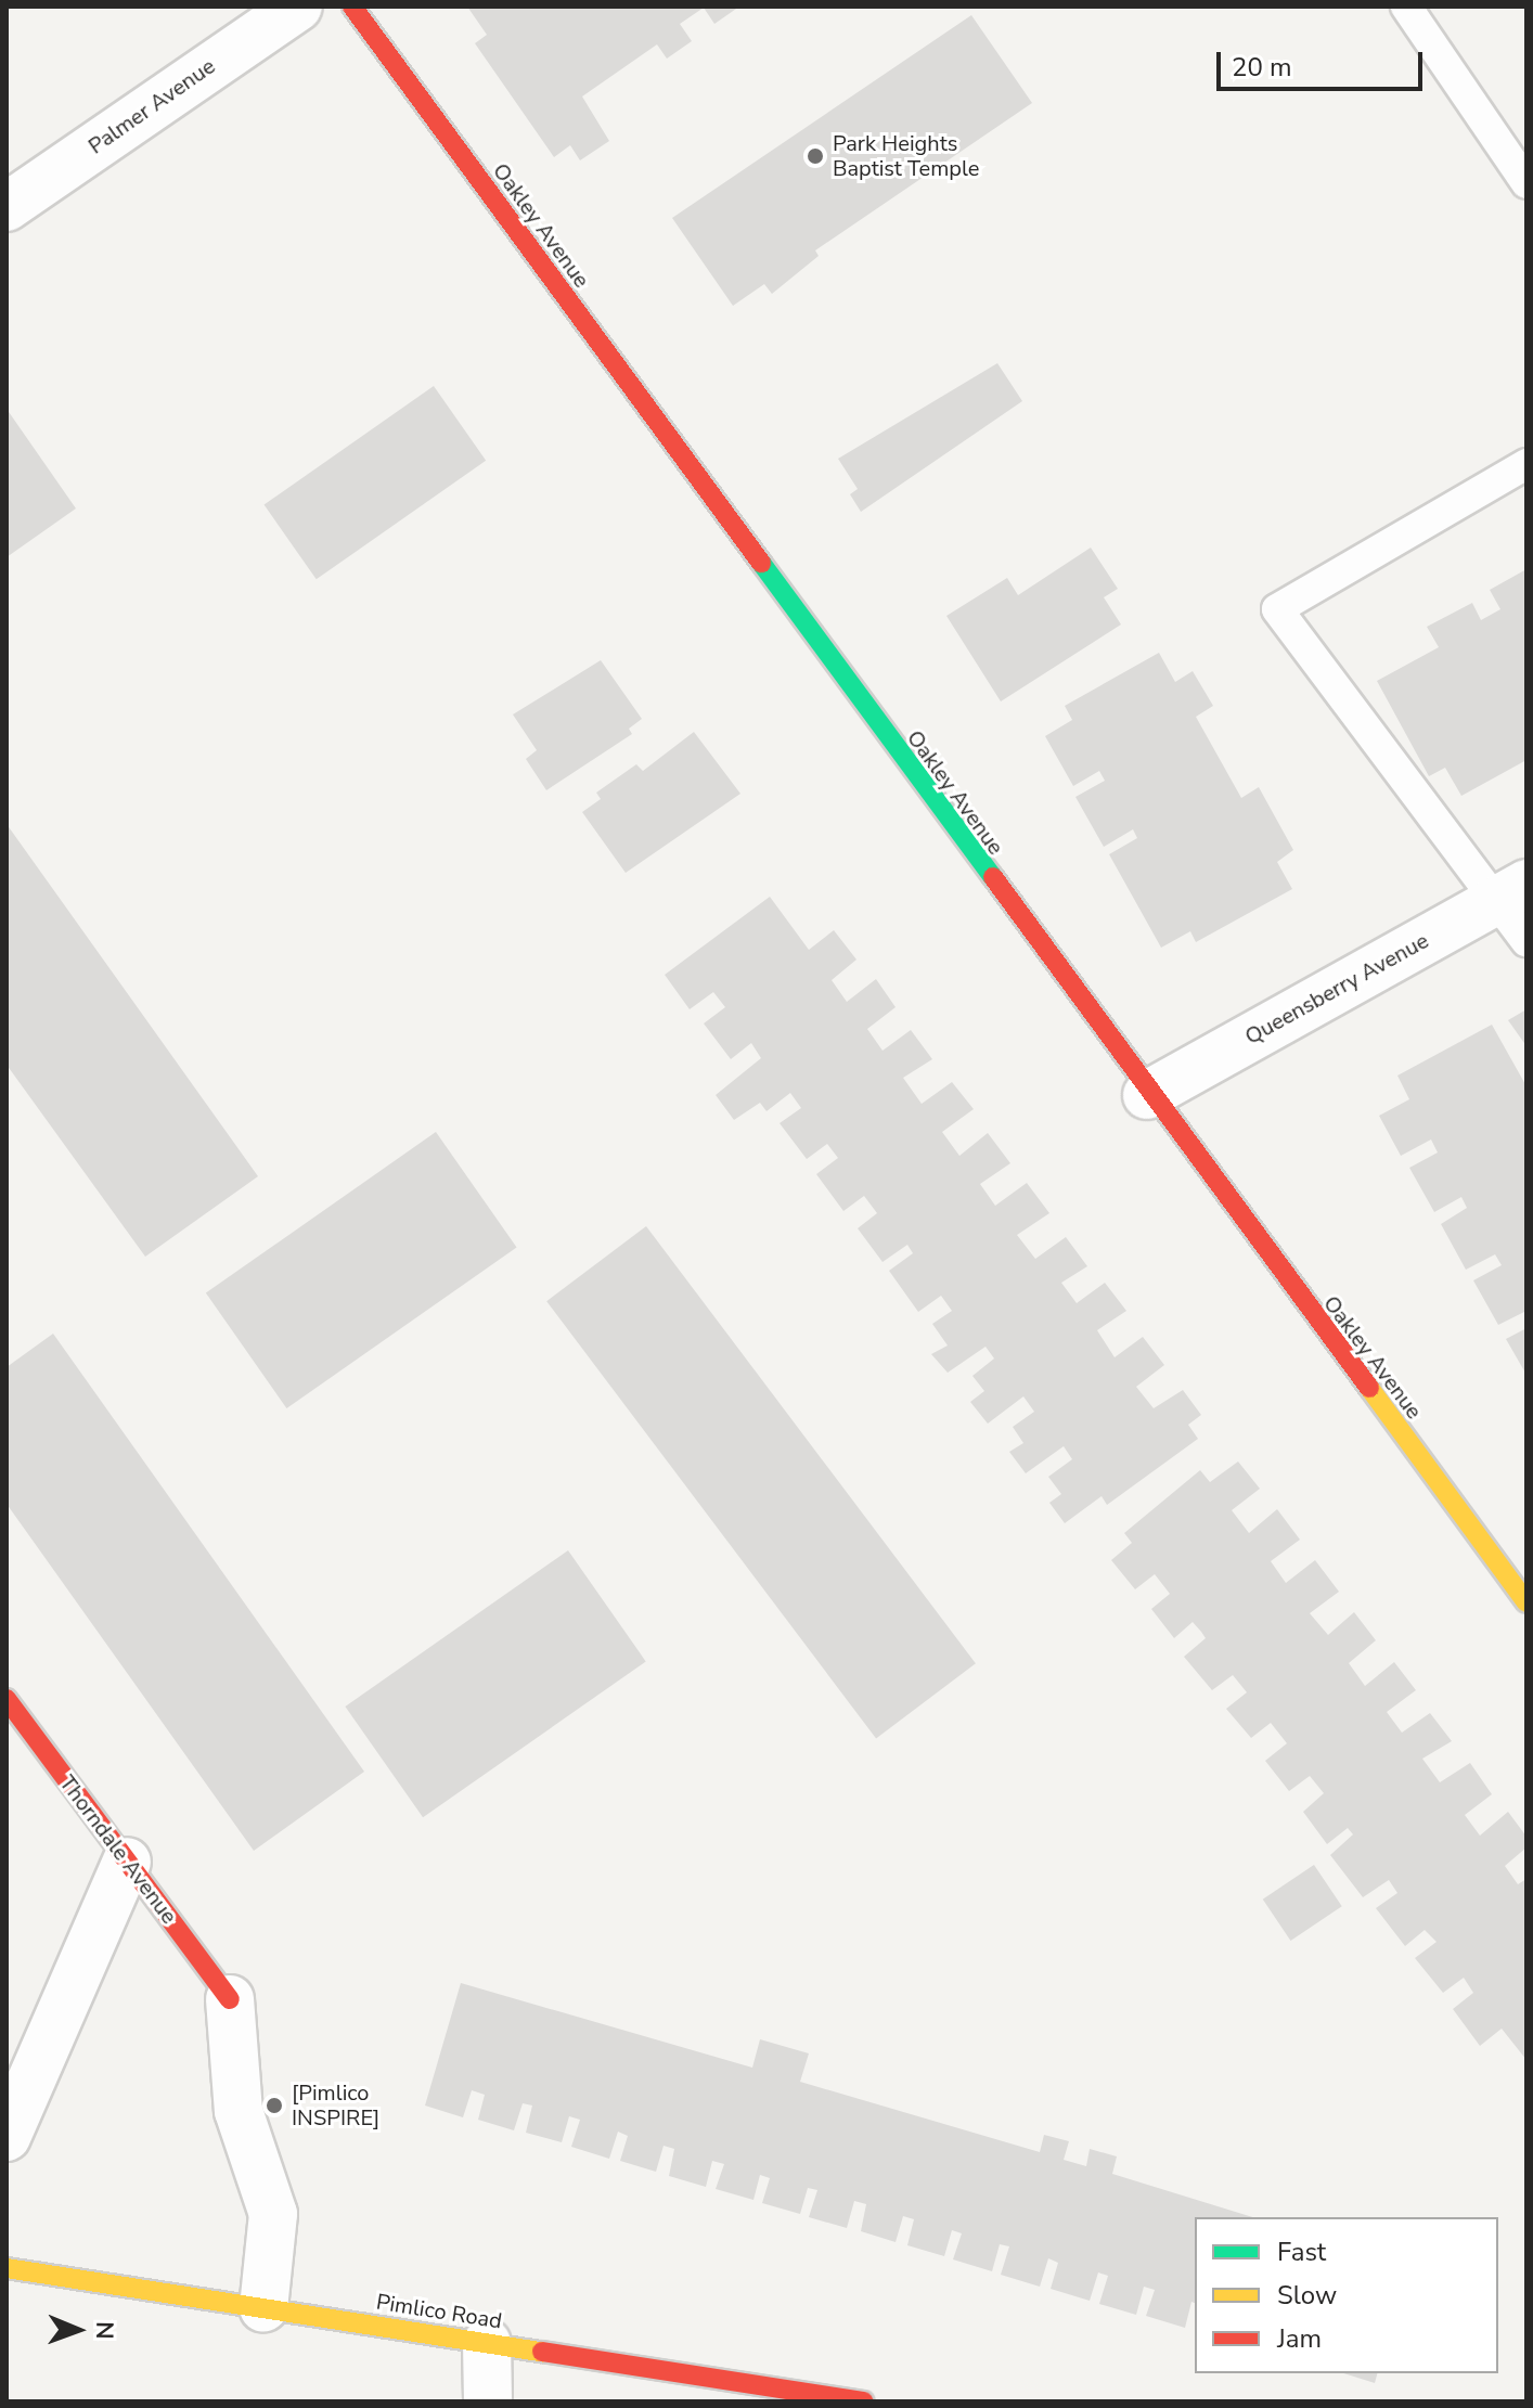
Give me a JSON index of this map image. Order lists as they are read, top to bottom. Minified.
{"streets":{"street":["Palmer Avenue","Oakley Avenue","Queensberry Avenue","Thorndale Avenue","Pimlico Road"]},"crossings":[["Oakley Avenue","Queensberry Avenue"]],"places":["Park Heights Baptist Temple","[Pimlico INSPIRE]"],"legend":["Fast","Slow","Jam"],"scale_bar":"20 m","north":"right"}
